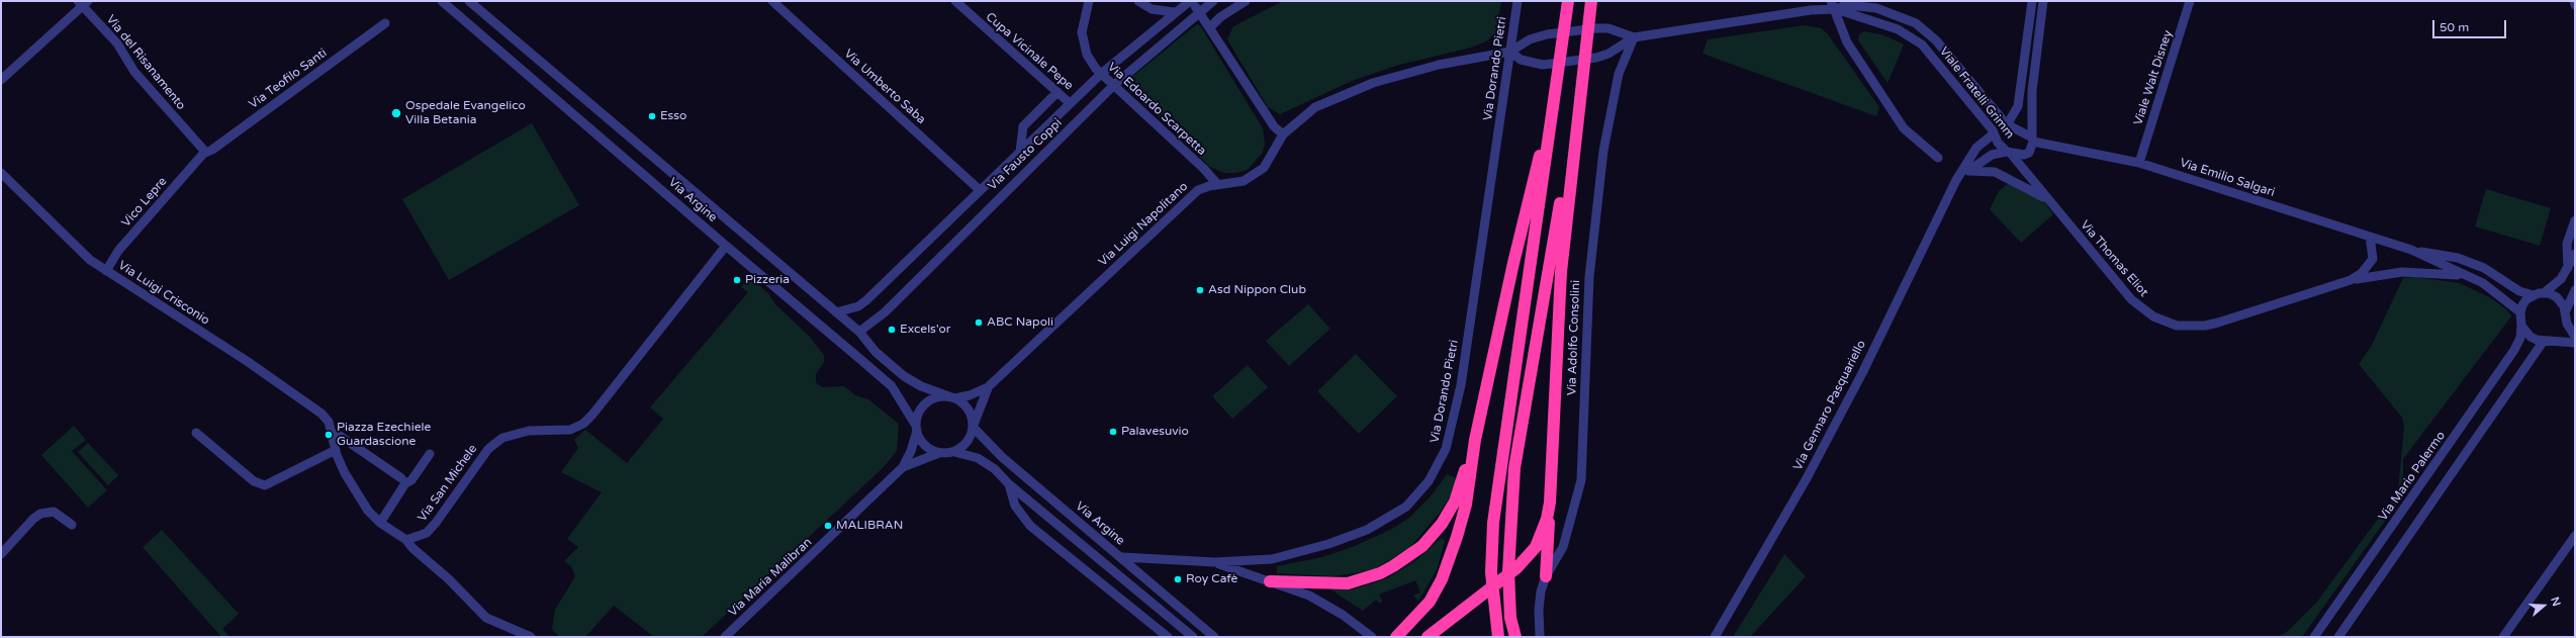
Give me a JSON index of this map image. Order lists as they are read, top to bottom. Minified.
{"streets":{"street":["Cupa Vicinale Pepe","Via del Risanamento","Via Dorando Pietri","Viale Walt Disney","Via Teofilo Santi","Via Umberto Saba","Viale Fratelli Grimm","Via Edoardo Scarpetta","Via Fausto Coppi","Via Emilio Salgari","Via Argine","Vico Lepre","Via Luigi Napolitano","Via Thomas Eliot","Via Luigi Crisconio","Via Adolfo Consolini","Via Gennaro Pasquariello","Via Mario Palermo","Via San Michele","Via Maria Malibran"]},"crossings":[["Cupa Vicinale Pepe","Via Fausto Coppi"],["Via del Risanamento","Via Teofilo Santi"],["Via del Risanamento","Vico Lepre"],["Via Dorando Pietri","Via Argine"],["Via Dorando Pietri","Via Luigi Napolitano"],["Viale Walt Disney","Via Emilio Salgari"],["Via Teofilo Santi","Vico Lepre"],["Via Umberto Saba","Via Fausto Coppi"],["Viale Fratelli Grimm","Via Emilio Salgari"],["Viale Fratelli Grimm","Via Luigi Napolitano"],["Viale Fratelli Grimm","Via Thomas Eliot"],["Viale Fratelli Grimm","Via Gennaro Pasquariello"],["Via Edoardo Scarpetta","Via Fausto Coppi"],["Via Edoardo Scarpetta","Via Luigi Napolitano"],["Via Fausto Coppi","Via Argine"],["Via Emilio Salgari","Via Thomas Eliot"],["Via Emilio Salgari","Via Mario Palermo"],["Via Argine","Via Luigi Napolitano"],["Via Argine","Via San Michele"],["Via Argine","Via Maria Malibran"],["Vico Lepre","Via Luigi Crisconio"],["Via Luigi Napolitano","Via Adolfo Consolini"],["Via Luigi Napolitano","Via Maria Malibran"]],"places":["Ospedale Evangelico Villa Betania","Esso","Pizzeria","Asd Nippon Club","ABC Napoli","Excels'or","Palavesuvio","Piazza Ezechiele Guardascione","MALIBRAN","Roy Cafè"],"scale_bar":"50 m","north":"right"}
